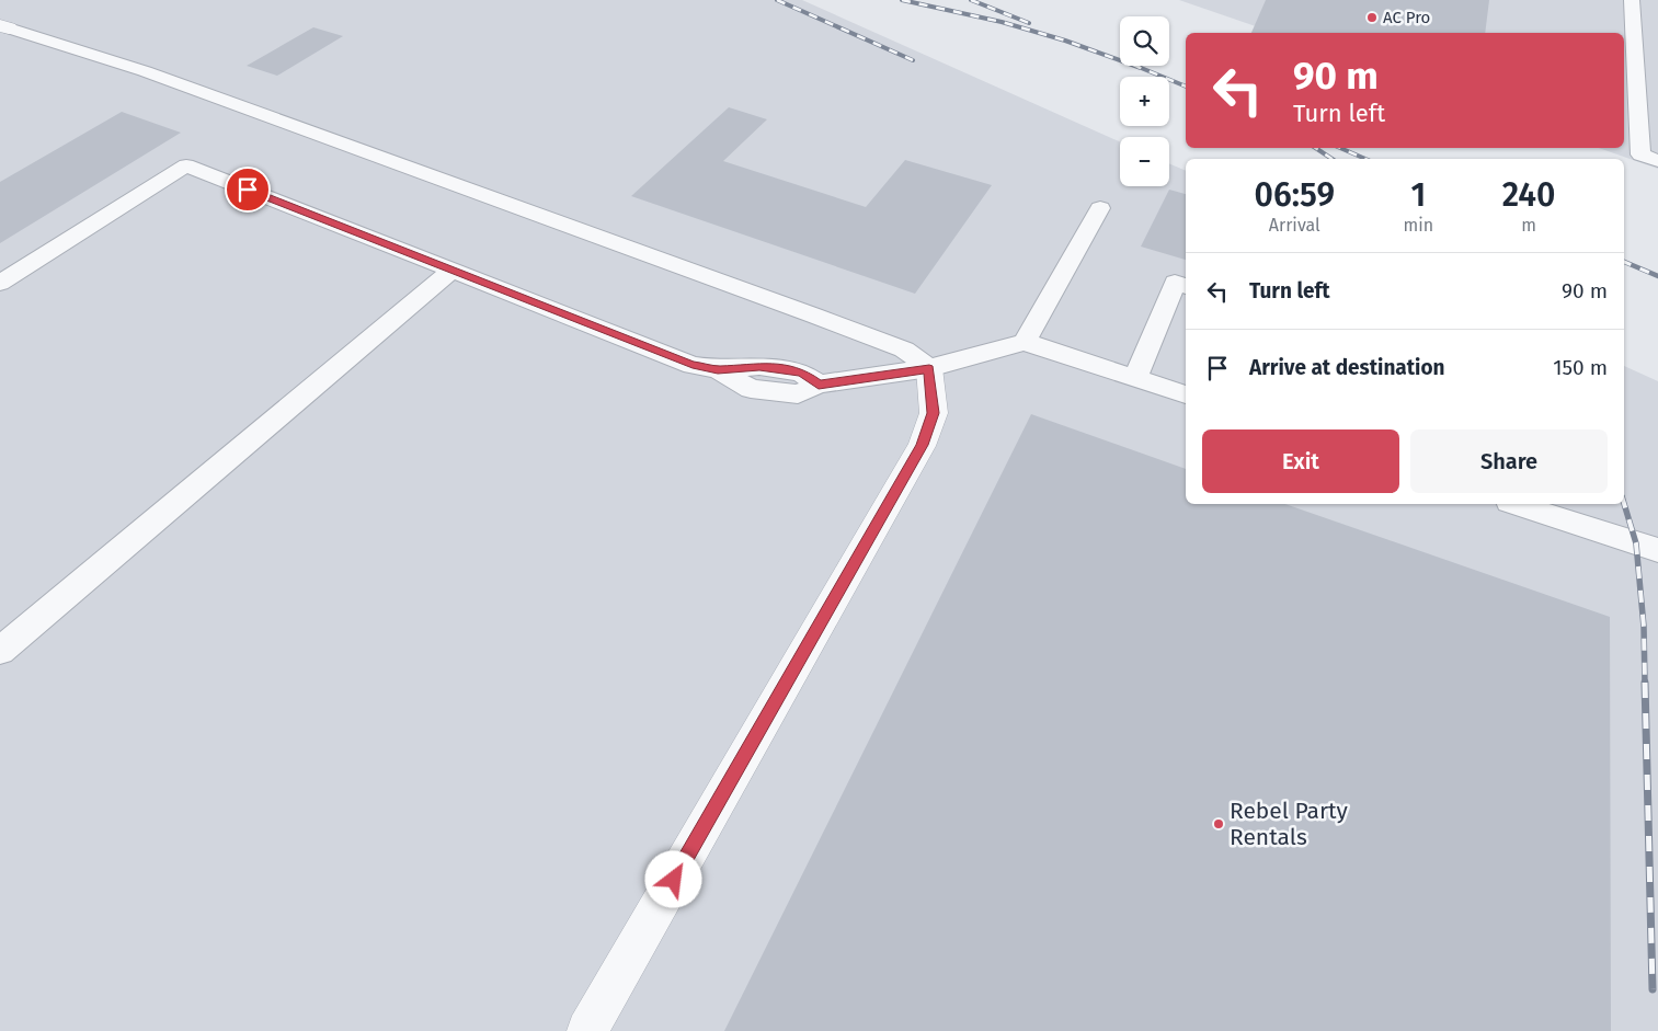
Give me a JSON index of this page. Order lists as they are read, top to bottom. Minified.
{"places":["AC Pro","Rebel Party Rentals"],"page":{"map_buttons":["+","−"],"turn":["90 m","Turn left"],"eta":["06:59","Arrival","1","min","240","m"],"list":[{"name":"Turn left","value":"90 m"},{"name":"Arrive at destination","value":"150 m"}],"buttons":["Exit","Share"]}}
